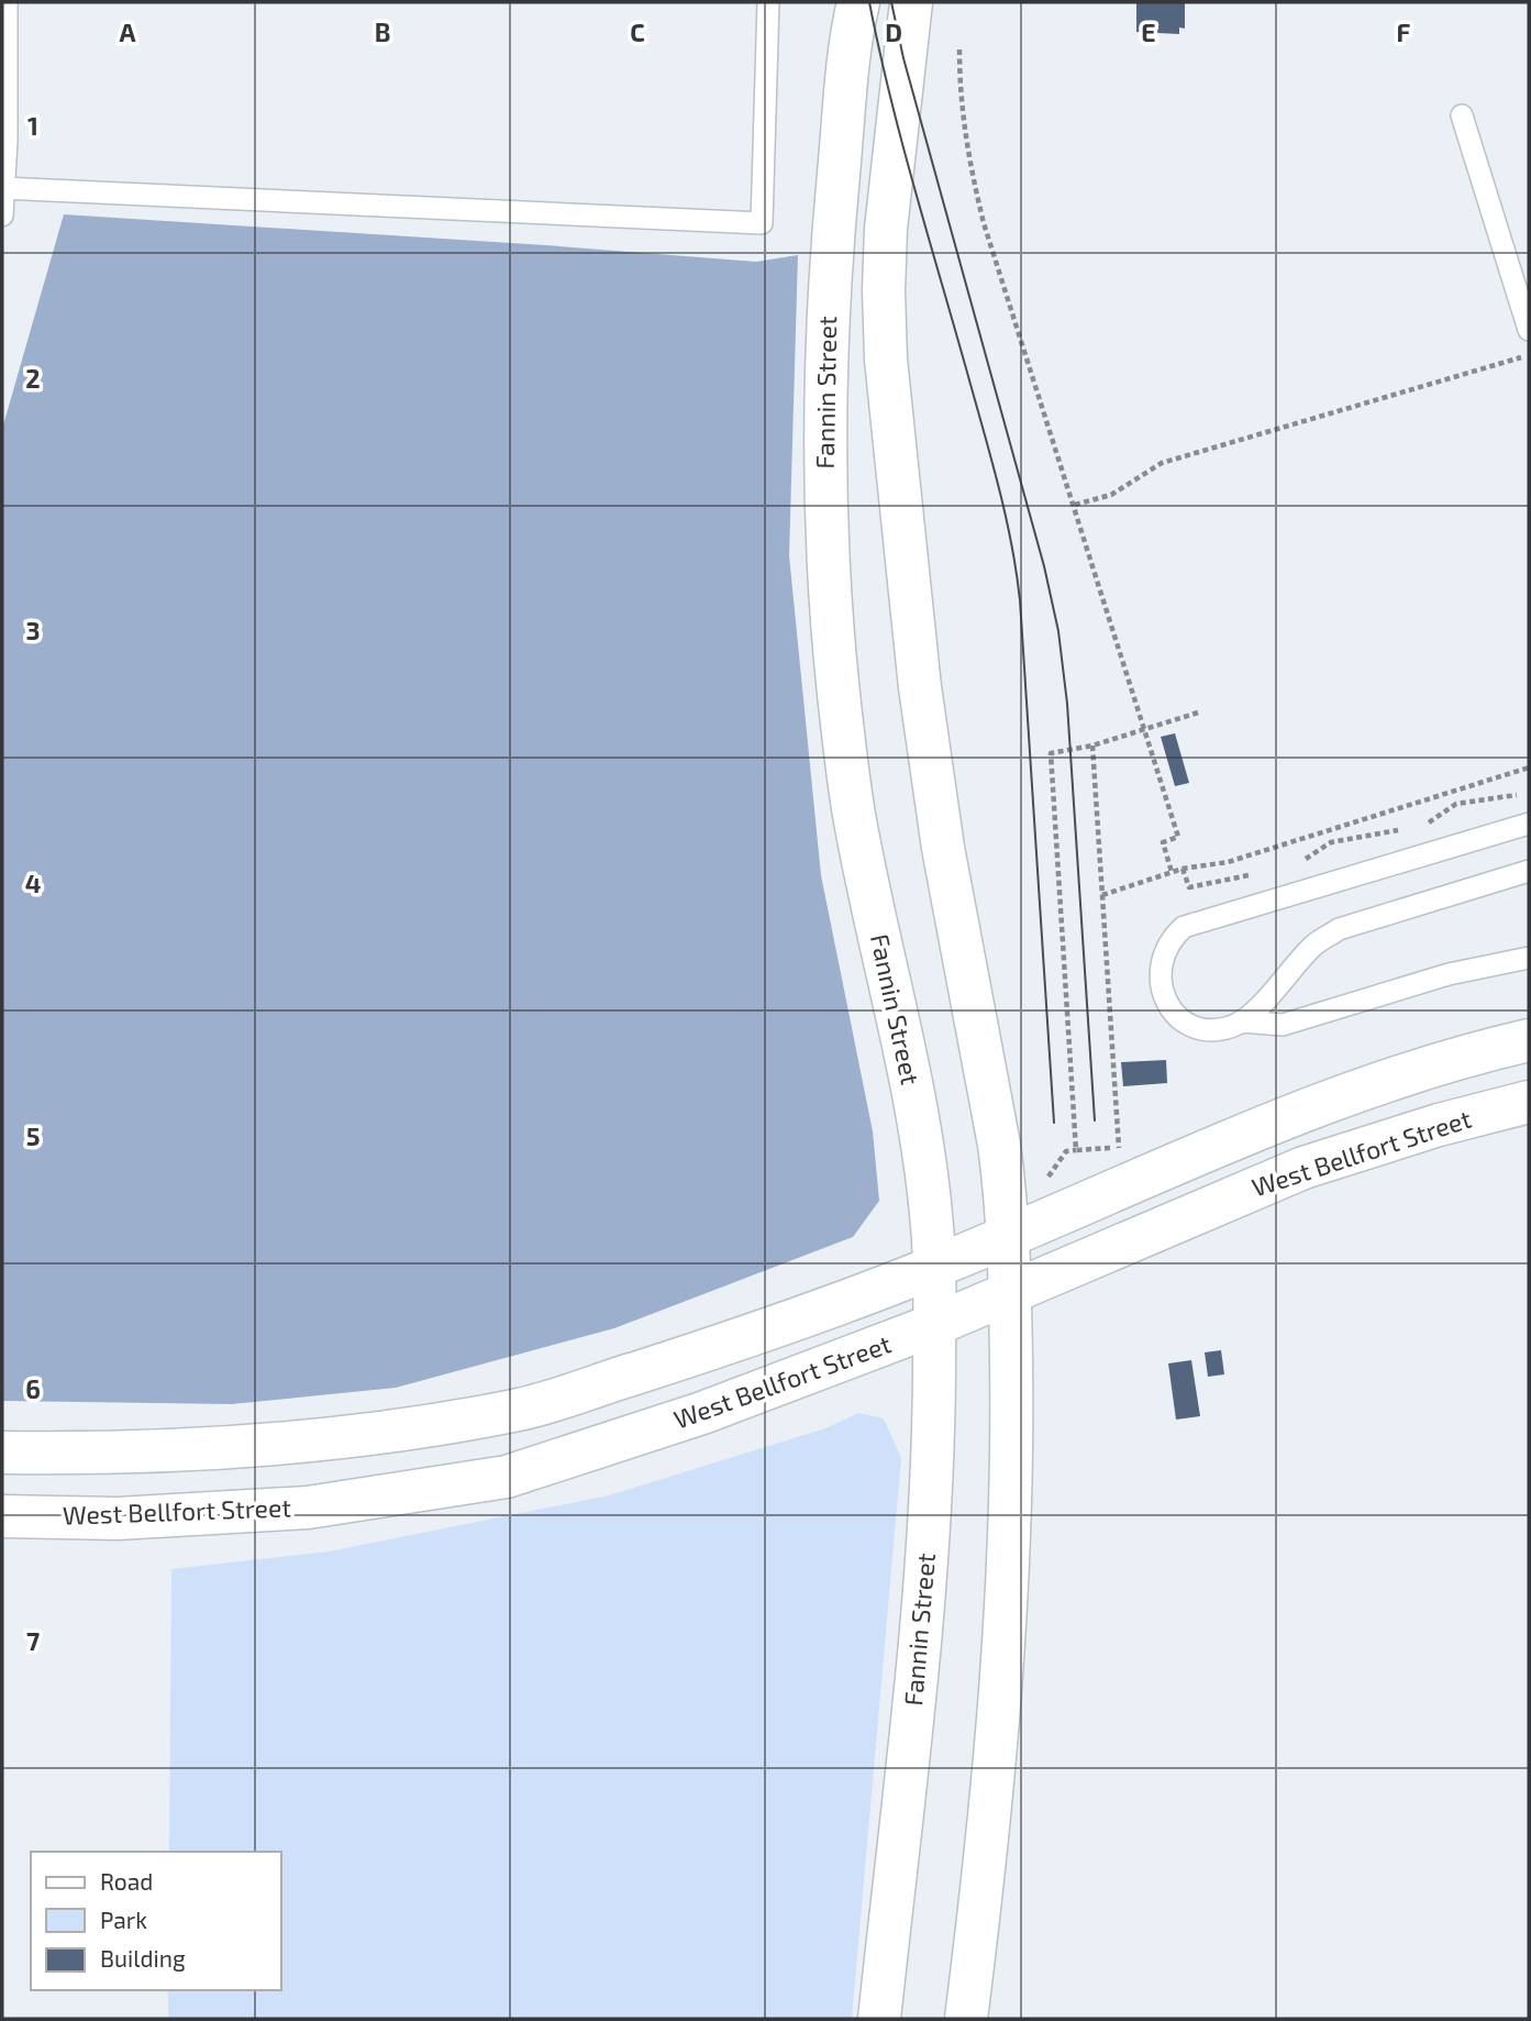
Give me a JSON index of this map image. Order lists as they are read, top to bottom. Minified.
{"streets":{"main road":["Fannin Street","West Bellfort Street"]},"crossings":[["Fannin Street","West Bellfort Street"]],"legend":["Road","Park","Building"],"grid":{"columns":["A","B","C","D","E","F"],"rows":["1","2","3","4","5","6","7"]}}
